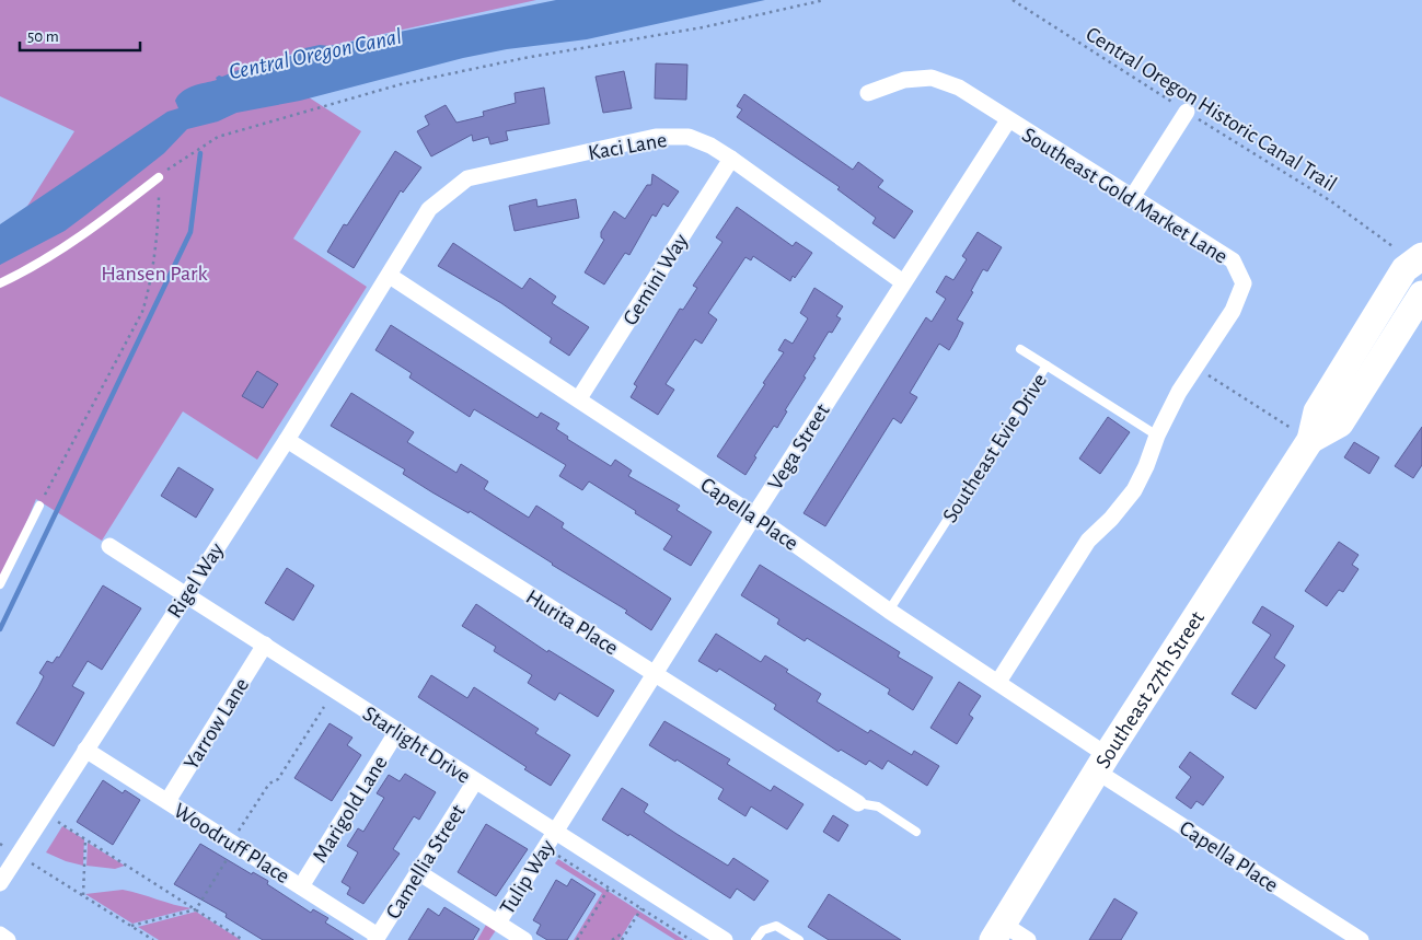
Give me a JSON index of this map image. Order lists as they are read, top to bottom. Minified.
{"streets":{"main road":["Southeast 27th Street"],"street":["Kaci Lane","Southeast Gold Market Lane","Gemini Way","Vega Street","Capella Place","Rigel Way","Hurita Place","Yarrow Lane","Starlight Drive","Marigold Lane","Woodruff Place","Camellia Street","Tulip Way"],"lane":["Southeast Evie Drive"],"path":["Central Oregon Historic Canal Trail"]},"crossings":[["Kaci Lane","Gemini Way"],["Kaci Lane","Vega Street"],["Kaci Lane","Capella Place"],["Kaci Lane","Rigel Way"],["Southeast Gold Market Lane","Vega Street"],["Southeast Gold Market Lane","Southeast Evie Drive"],["Southeast Gold Market Lane","Capella Place"],["Gemini Way","Capella Place"],["Vega Street","Capella Place"],["Vega Street","Hurita Place"],["Vega Street","Starlight Drive"],["Vega Street","Tulip Way"],["Southeast Evie Drive","Capella Place"],["Capella Place","Rigel Way"],["Capella Place","Southeast 27th Street"],["Rigel Way","Hurita Place"],["Rigel Way","Starlight Drive"],["Rigel Way","Woodruff Place"],["Yarrow Lane","Starlight Drive"],["Yarrow Lane","Woodruff Place"],["Starlight Drive","Marigold Lane"],["Starlight Drive","Camellia Street"],["Starlight Drive","Tulip Way"],["Marigold Lane","Woodruff Place"],["Woodruff Place","Camellia Street"]],"water":["Central Oregon Canal"],"parks":["Hansen Park"],"scale_bar":"50 m"}
